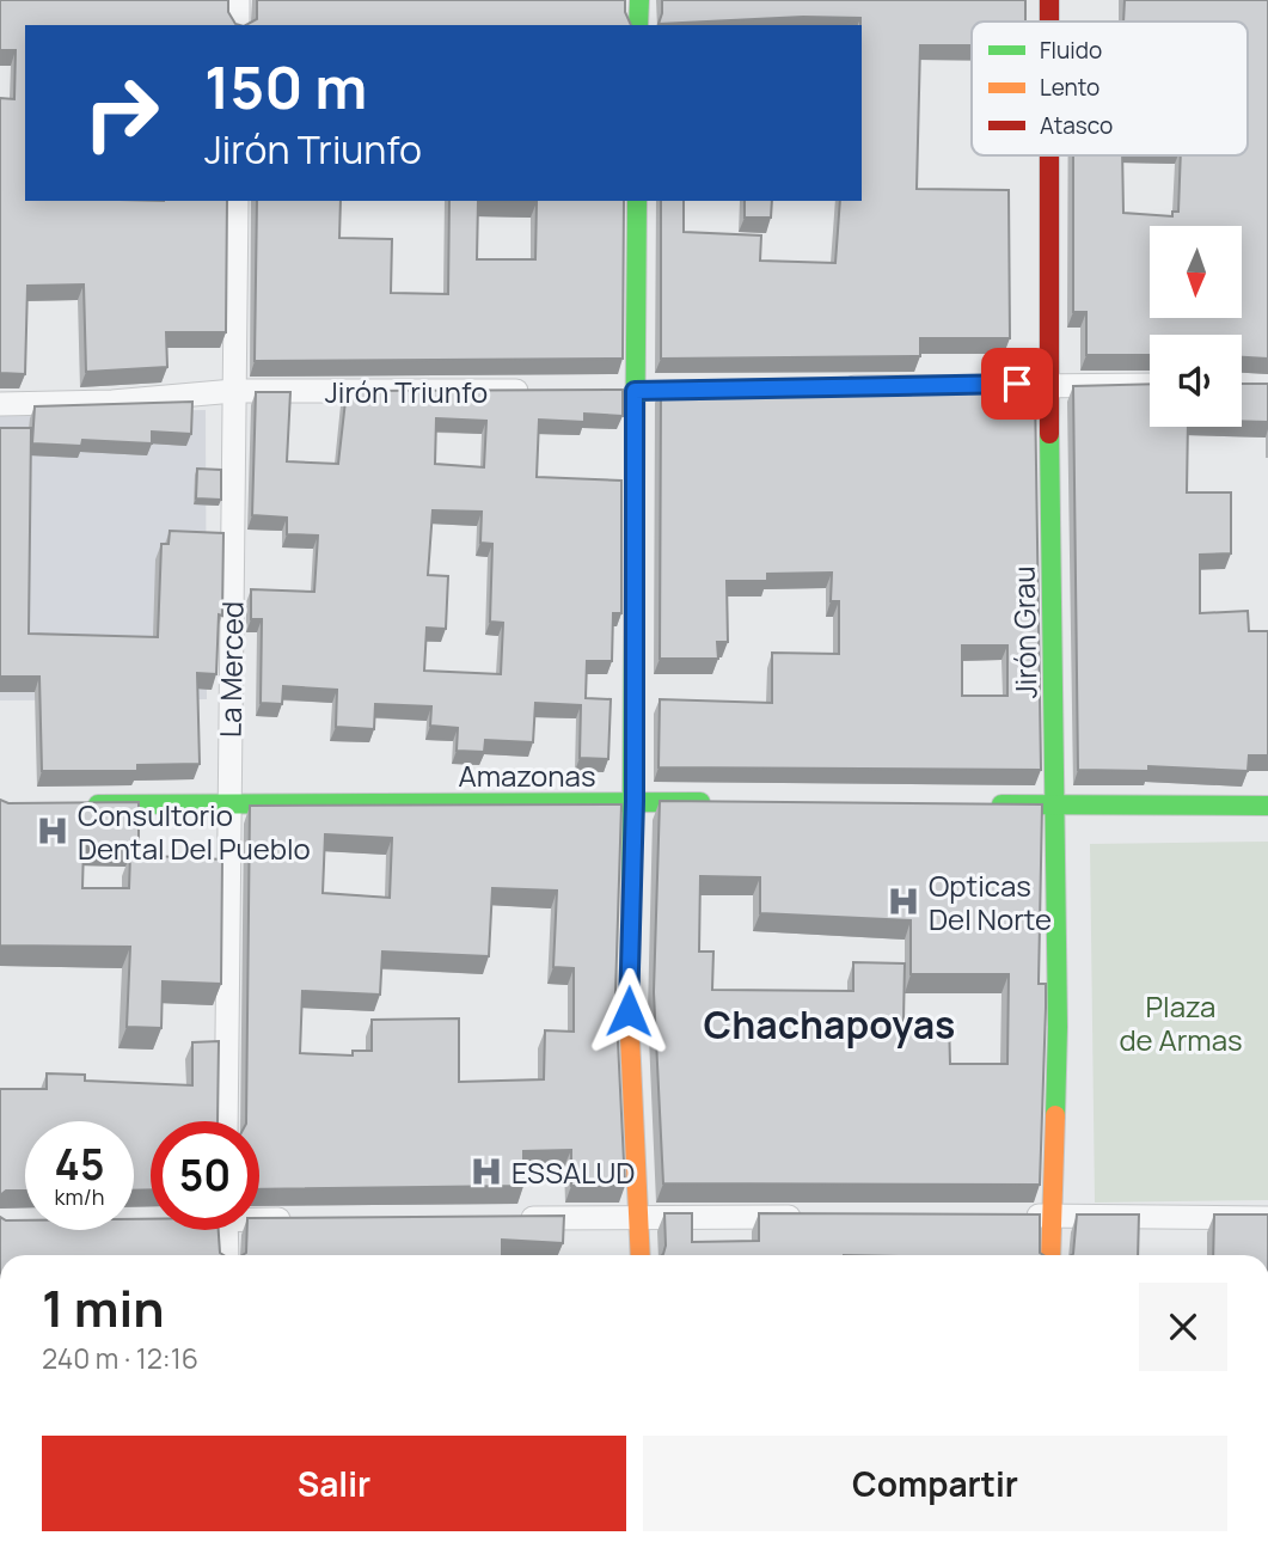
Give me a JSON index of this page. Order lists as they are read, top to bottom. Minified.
{"streets":{"main road":["Jirón Grau","Amazonas"],"street":["Jirón Triunfo","La Merced"]},"crossings":[["Jirón Triunfo","La Merced"],["La Merced","Amazonas"]],"districts":["Chachapoyas"],"parks":["Plaza de Armas"],"places":{"hospital":["Consultorio Dental Del Pueblo","Opticas Del Norte","ESSALUD"]},"legend":["Fluido","Lento","Atasco"],"north":"bottom","page":{"turn":["150 m","Jirón Triunfo"],"speed":"45 km/h","limit":"50","heading":["1 min","240 m · 12:16"],"buttons":["Salir","Compartir"]}}
